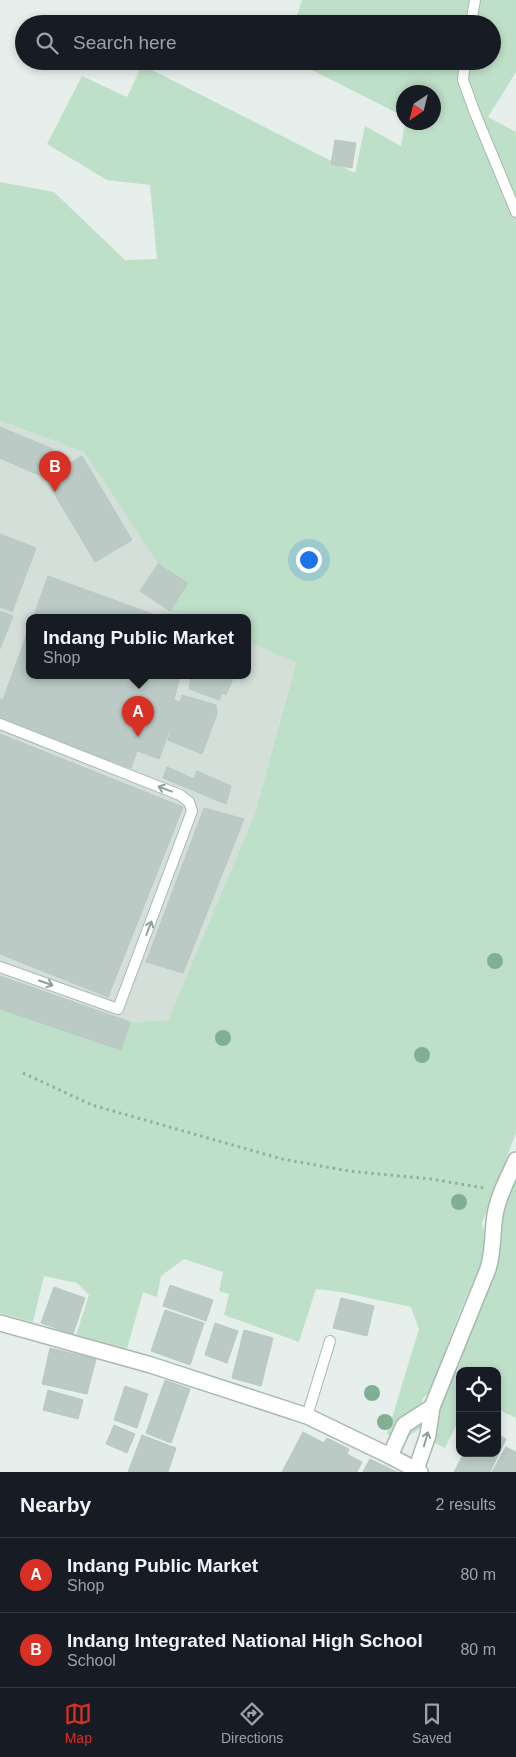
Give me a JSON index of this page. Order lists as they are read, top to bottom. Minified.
{"north":"bottom left","page":{"search":"Search here","pins":["B","A"],"popup":["Indang Public Market","Shop"],"heading":["Nearby","2 results"],"list":[{"mark":"A","name":"Indang Public Market","note":"Shop","value":"80 m"},{"mark":"B","name":"Indang Integrated National High School","note":"School","value":"80 m"}],"nav":["Map","Directions","Saved"]}}
